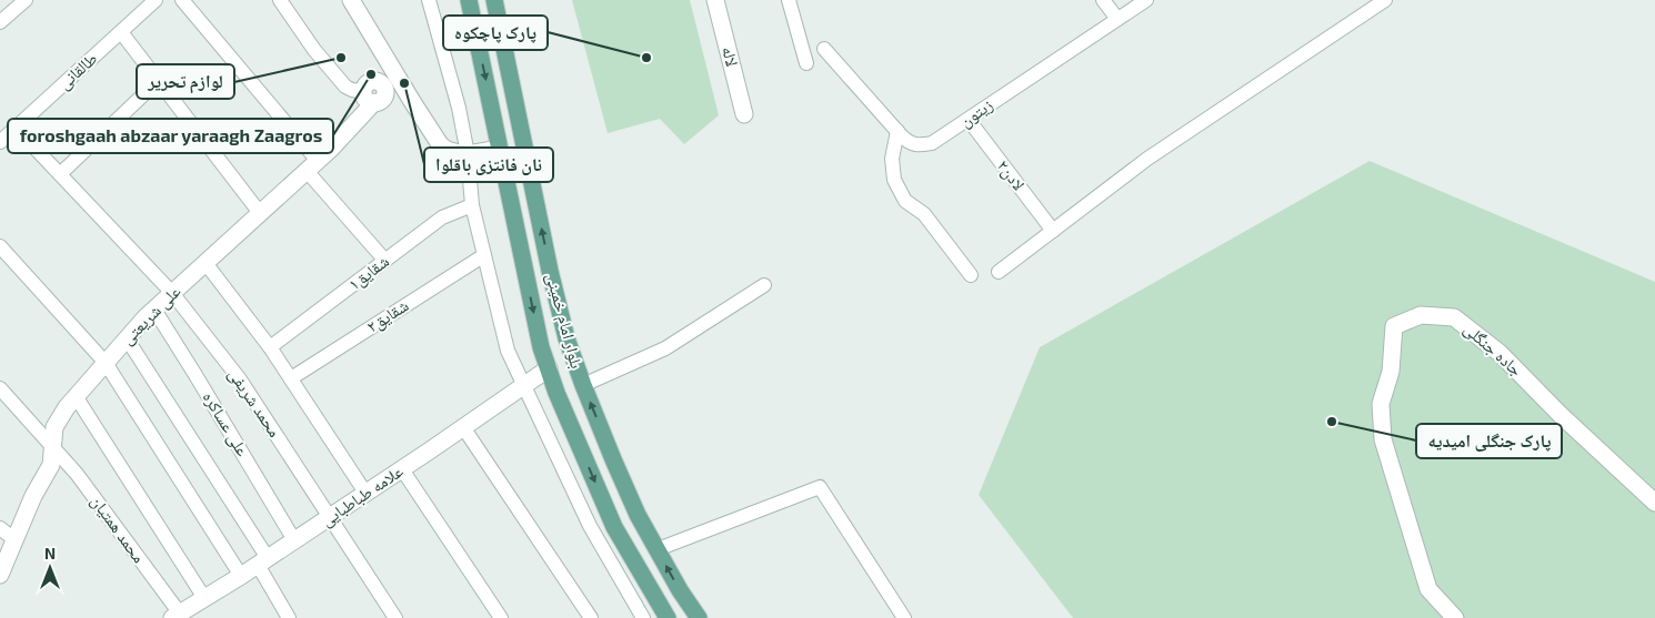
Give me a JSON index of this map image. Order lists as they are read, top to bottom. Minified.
{"streets":{"main road":["بلوار امام خمینی"],"street":["لاله","طالقانی","زیتون","لادن۲","شقایق۱","علی شریعتی","شقایق۲","جاده جنگلی","محمد شریفی","علی عساکره","علامه طباطبایی","محمد همتیان"]},"crossings":[["طالقانی","محمد شریفی"],["زیتون","لادن۲"],["علی شریعتی","محمد شریفی"],["علی شریعتی","علی عساکره"],["علی شریعتی","محمد همتیان"],["بلوار امام خمینی","علامه طباطبایی"],["محمد شریفی","علامه طباطبایی"],["علی عساکره","علامه طباطبایی"],["علامه طباطبایی","محمد همتیان"]],"places":["لوازم تحریر","پارک پاچکوه","foroshgaah abzaar yaraagh Zaagros","نان فانتزی باقلوا","پارک جنگلی امیدیه"],"north":"top"}
